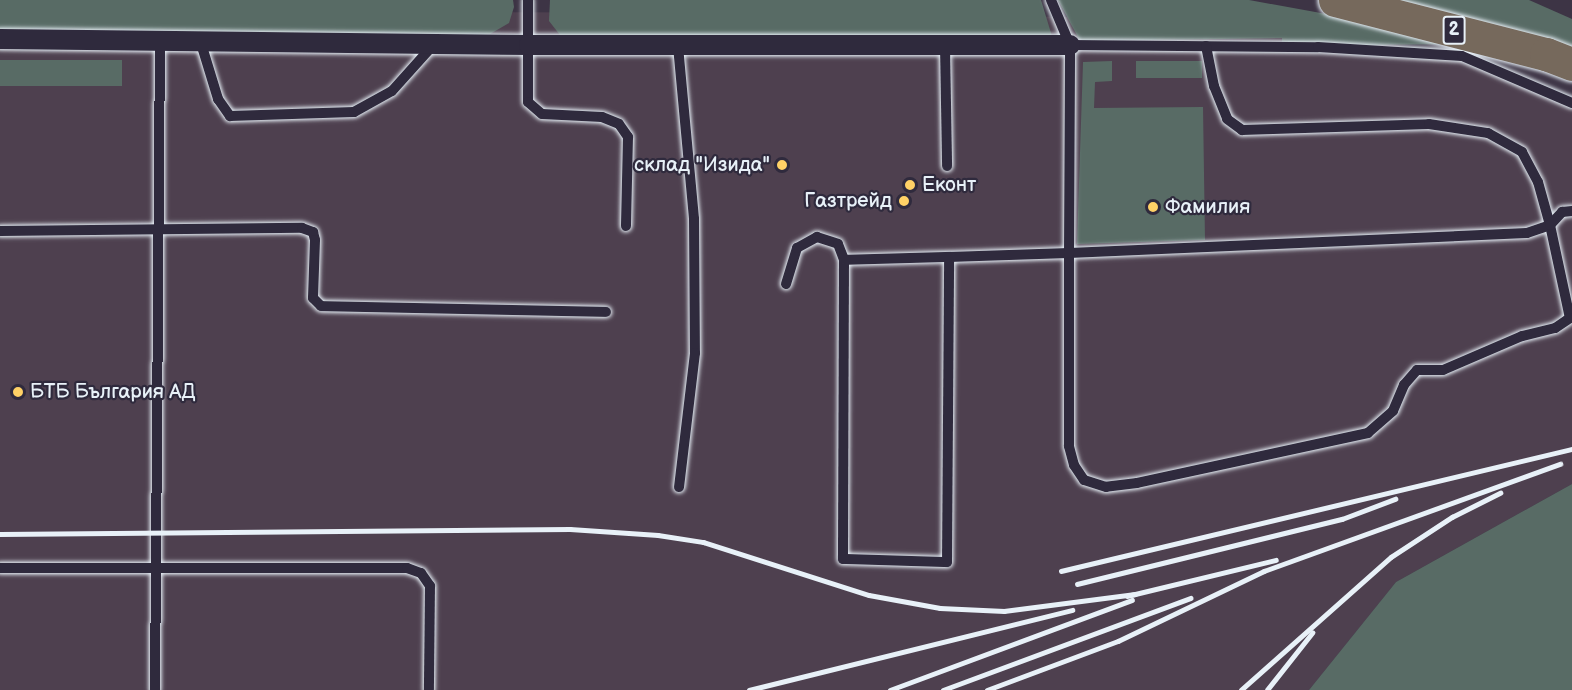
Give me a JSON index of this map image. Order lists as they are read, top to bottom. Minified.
{"streets":{"highway":["2"]},"places":["склад \"Изида\"","Еконт","Газтрейд","Фамилия","БТБ България АД"]}
